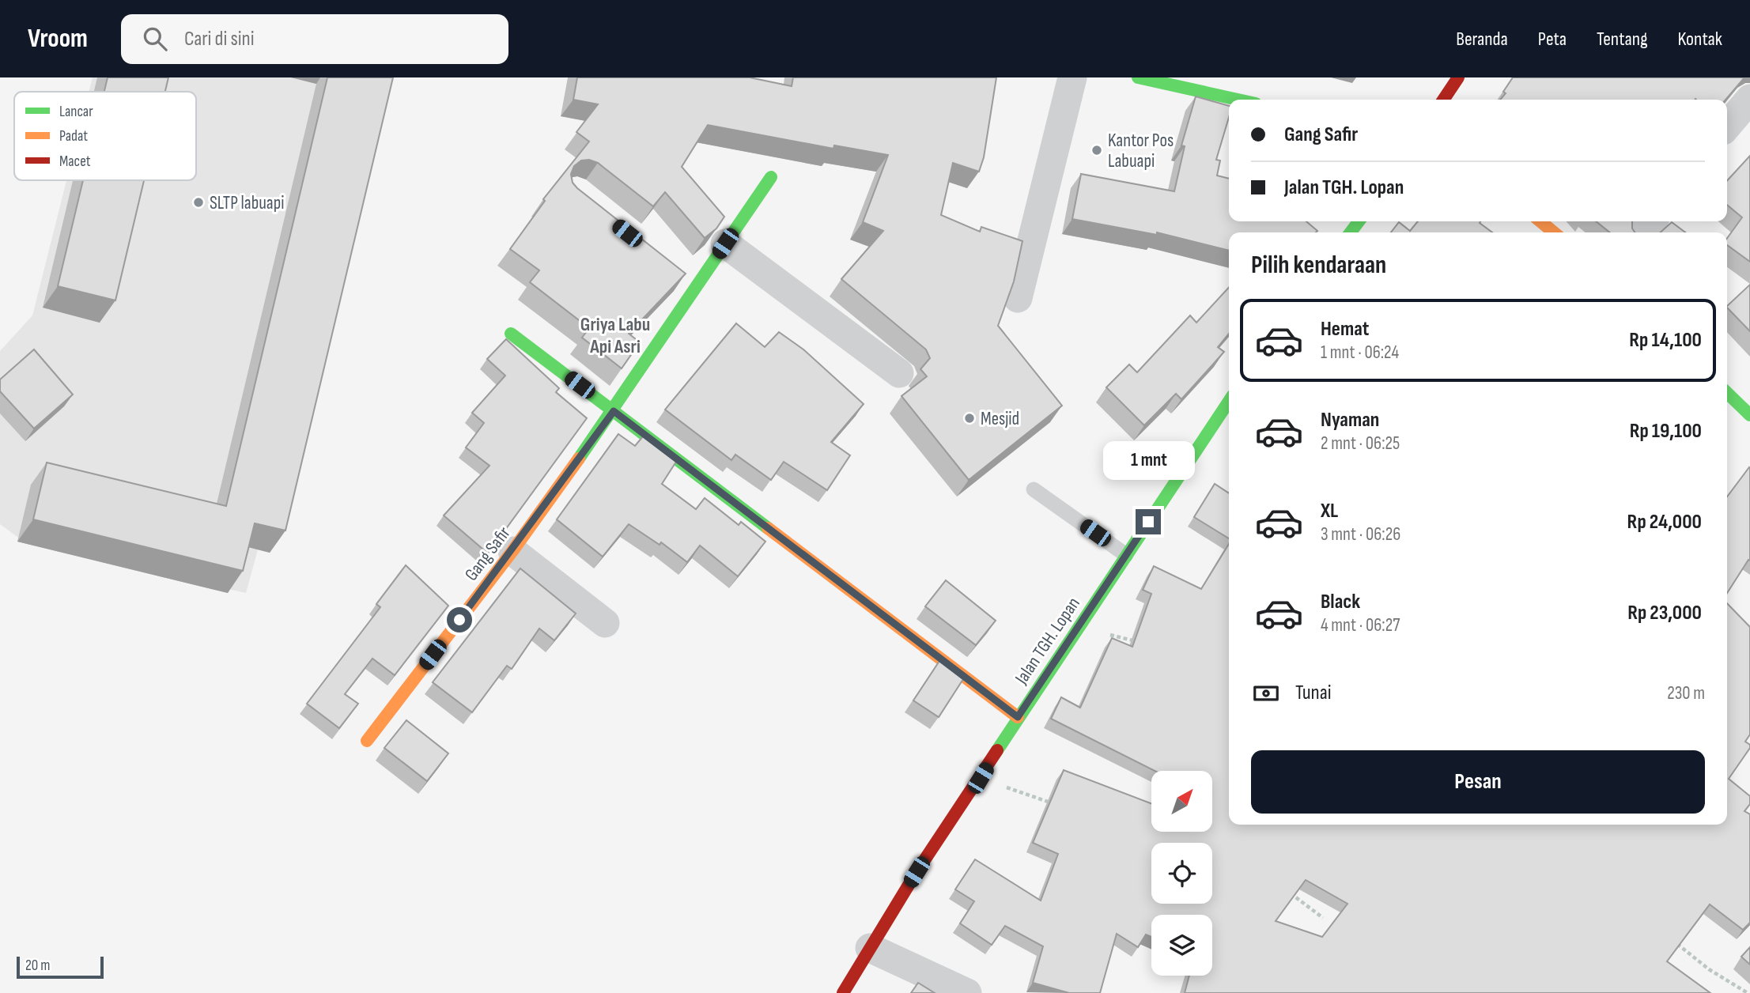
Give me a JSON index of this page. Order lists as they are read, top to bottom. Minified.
{"streets":{"main road":["Gang Safir","Jalan TGH. Lopan"]},"districts":["Griya Labu Api Asri"],"places":["Kantor Pos Labuapi","SLTP labuapi","Mesjid"],"legend":["Lancar","Padat","Macet"],"scale_bar":"20 m","north":"top right","page":{"header":"Vroom","search":"Cari di sini","nav":["Beranda","Peta","Tentang","Kontak"],"banner":["Gang Safir","Jalan TGH. Lopan"],"heading":"Pilih kendaraan","list":[{"name":"Hemat","note":"1 mnt · 06:24","value":"Rp 14,100"},{"name":"Nyaman","note":"2 mnt · 06:25","value":"Rp 19,100"},{"name":"XL","note":"3 mnt · 06:26","value":"Rp 24,000"},{"name":"Black","note":"4 mnt · 06:27","value":"Rp 23,000"}],"bubble":"1 mnt","pay":["Tunai","230 m"],"buttons":"Pesan","scale":"20 m"}}
